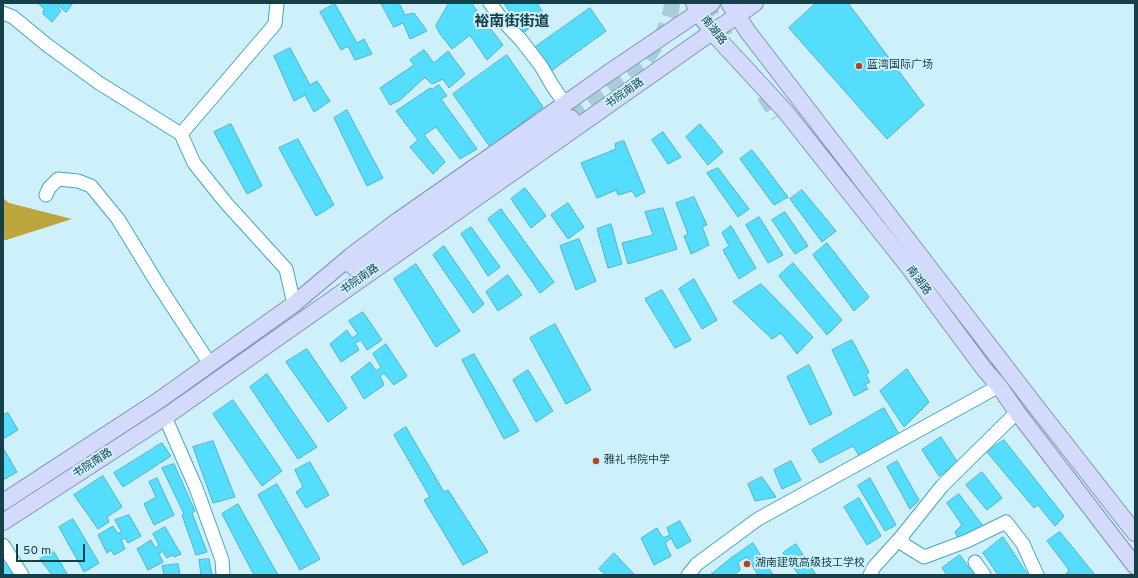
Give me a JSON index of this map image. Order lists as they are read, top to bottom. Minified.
{"streets":{"main road":["南湖路","书院南路"]},"crossings":[["南湖路","书院南路"]],"districts":["裕南街街道"],"places":["蓝湾国际广场","雅礼书院中学","湖南建筑高级技工学校"],"scale_bar":"50 m"}
